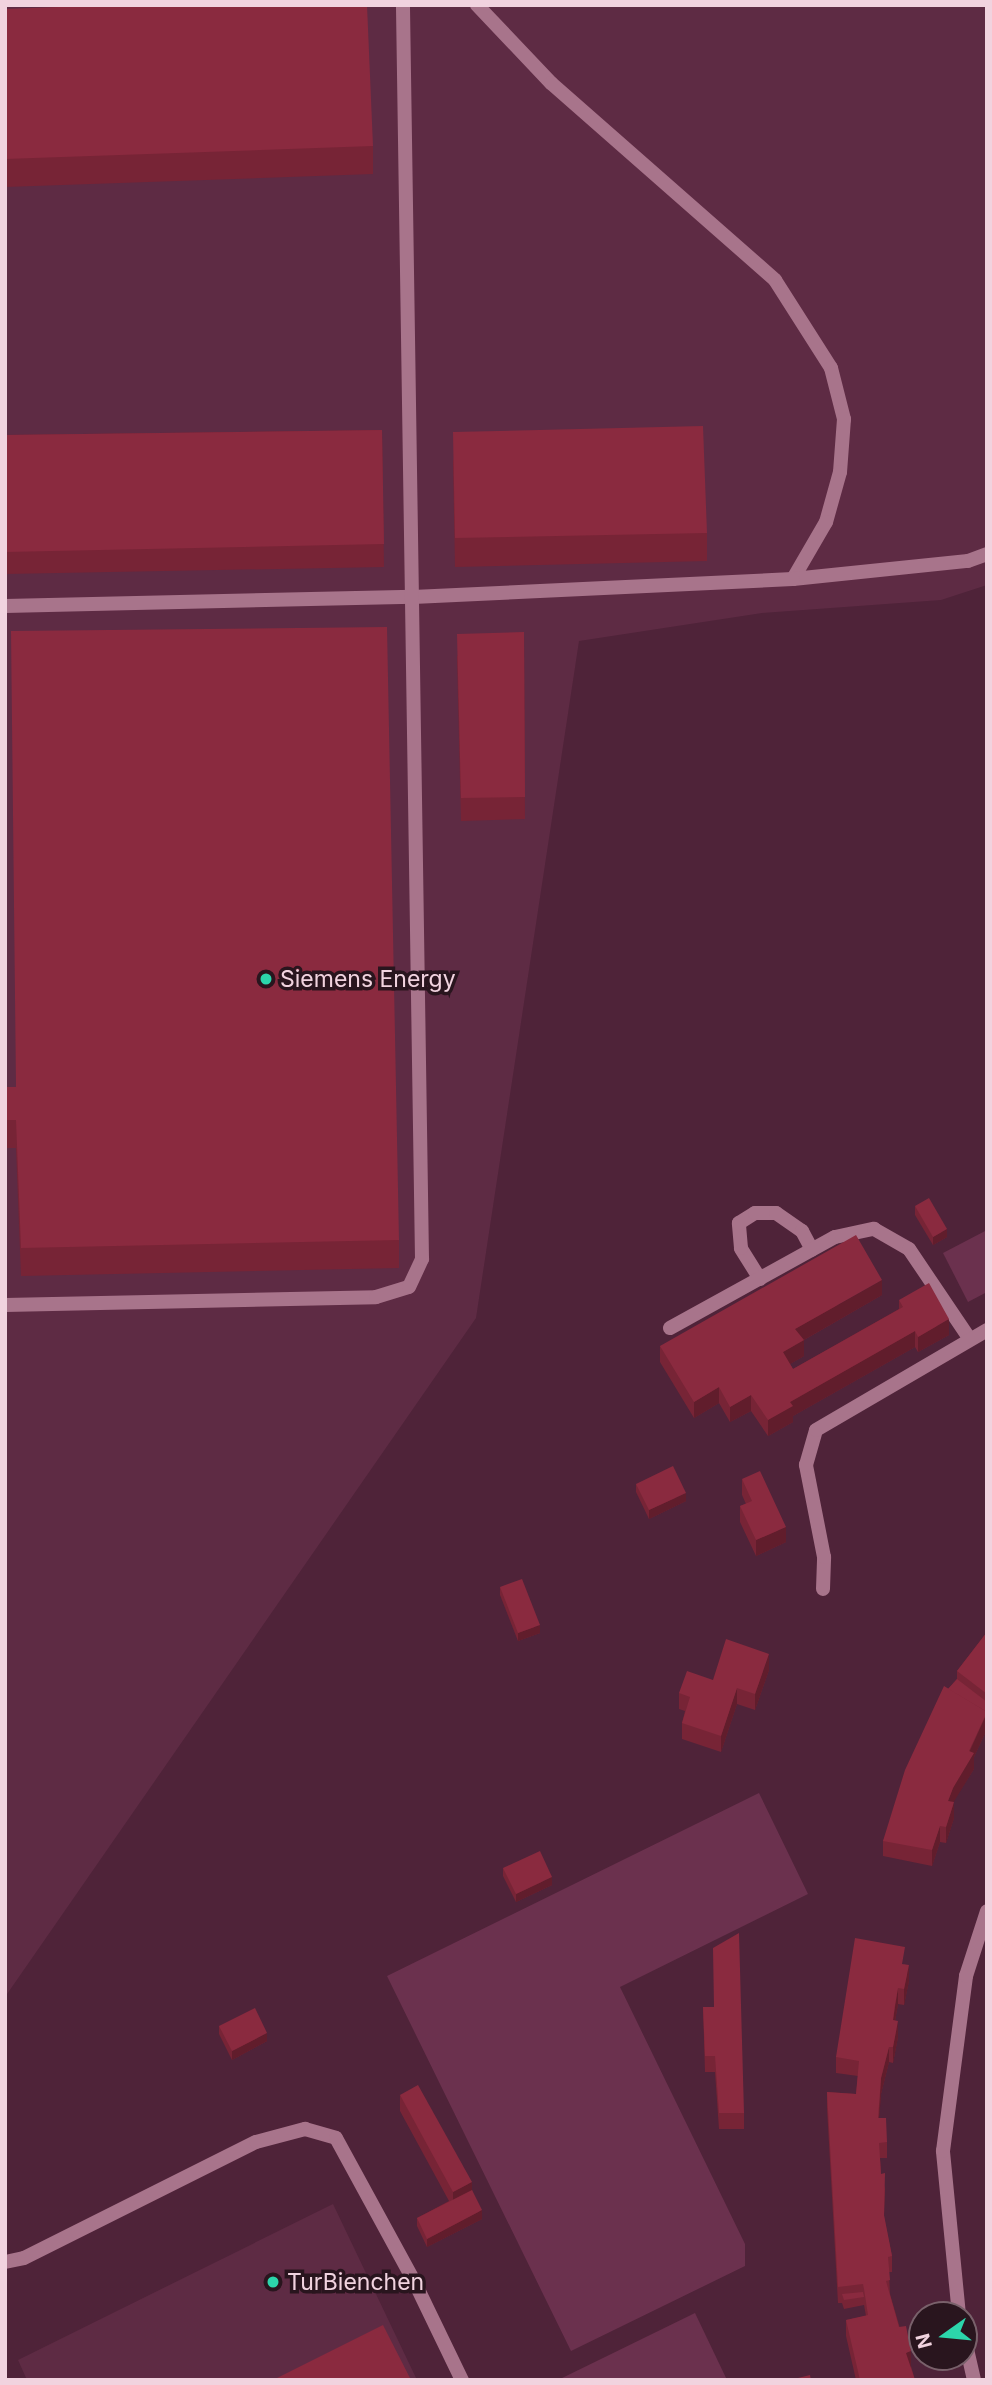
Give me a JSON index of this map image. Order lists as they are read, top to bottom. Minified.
{"places":["Siemens Energy","TurBienchen"],"north":"left"}
